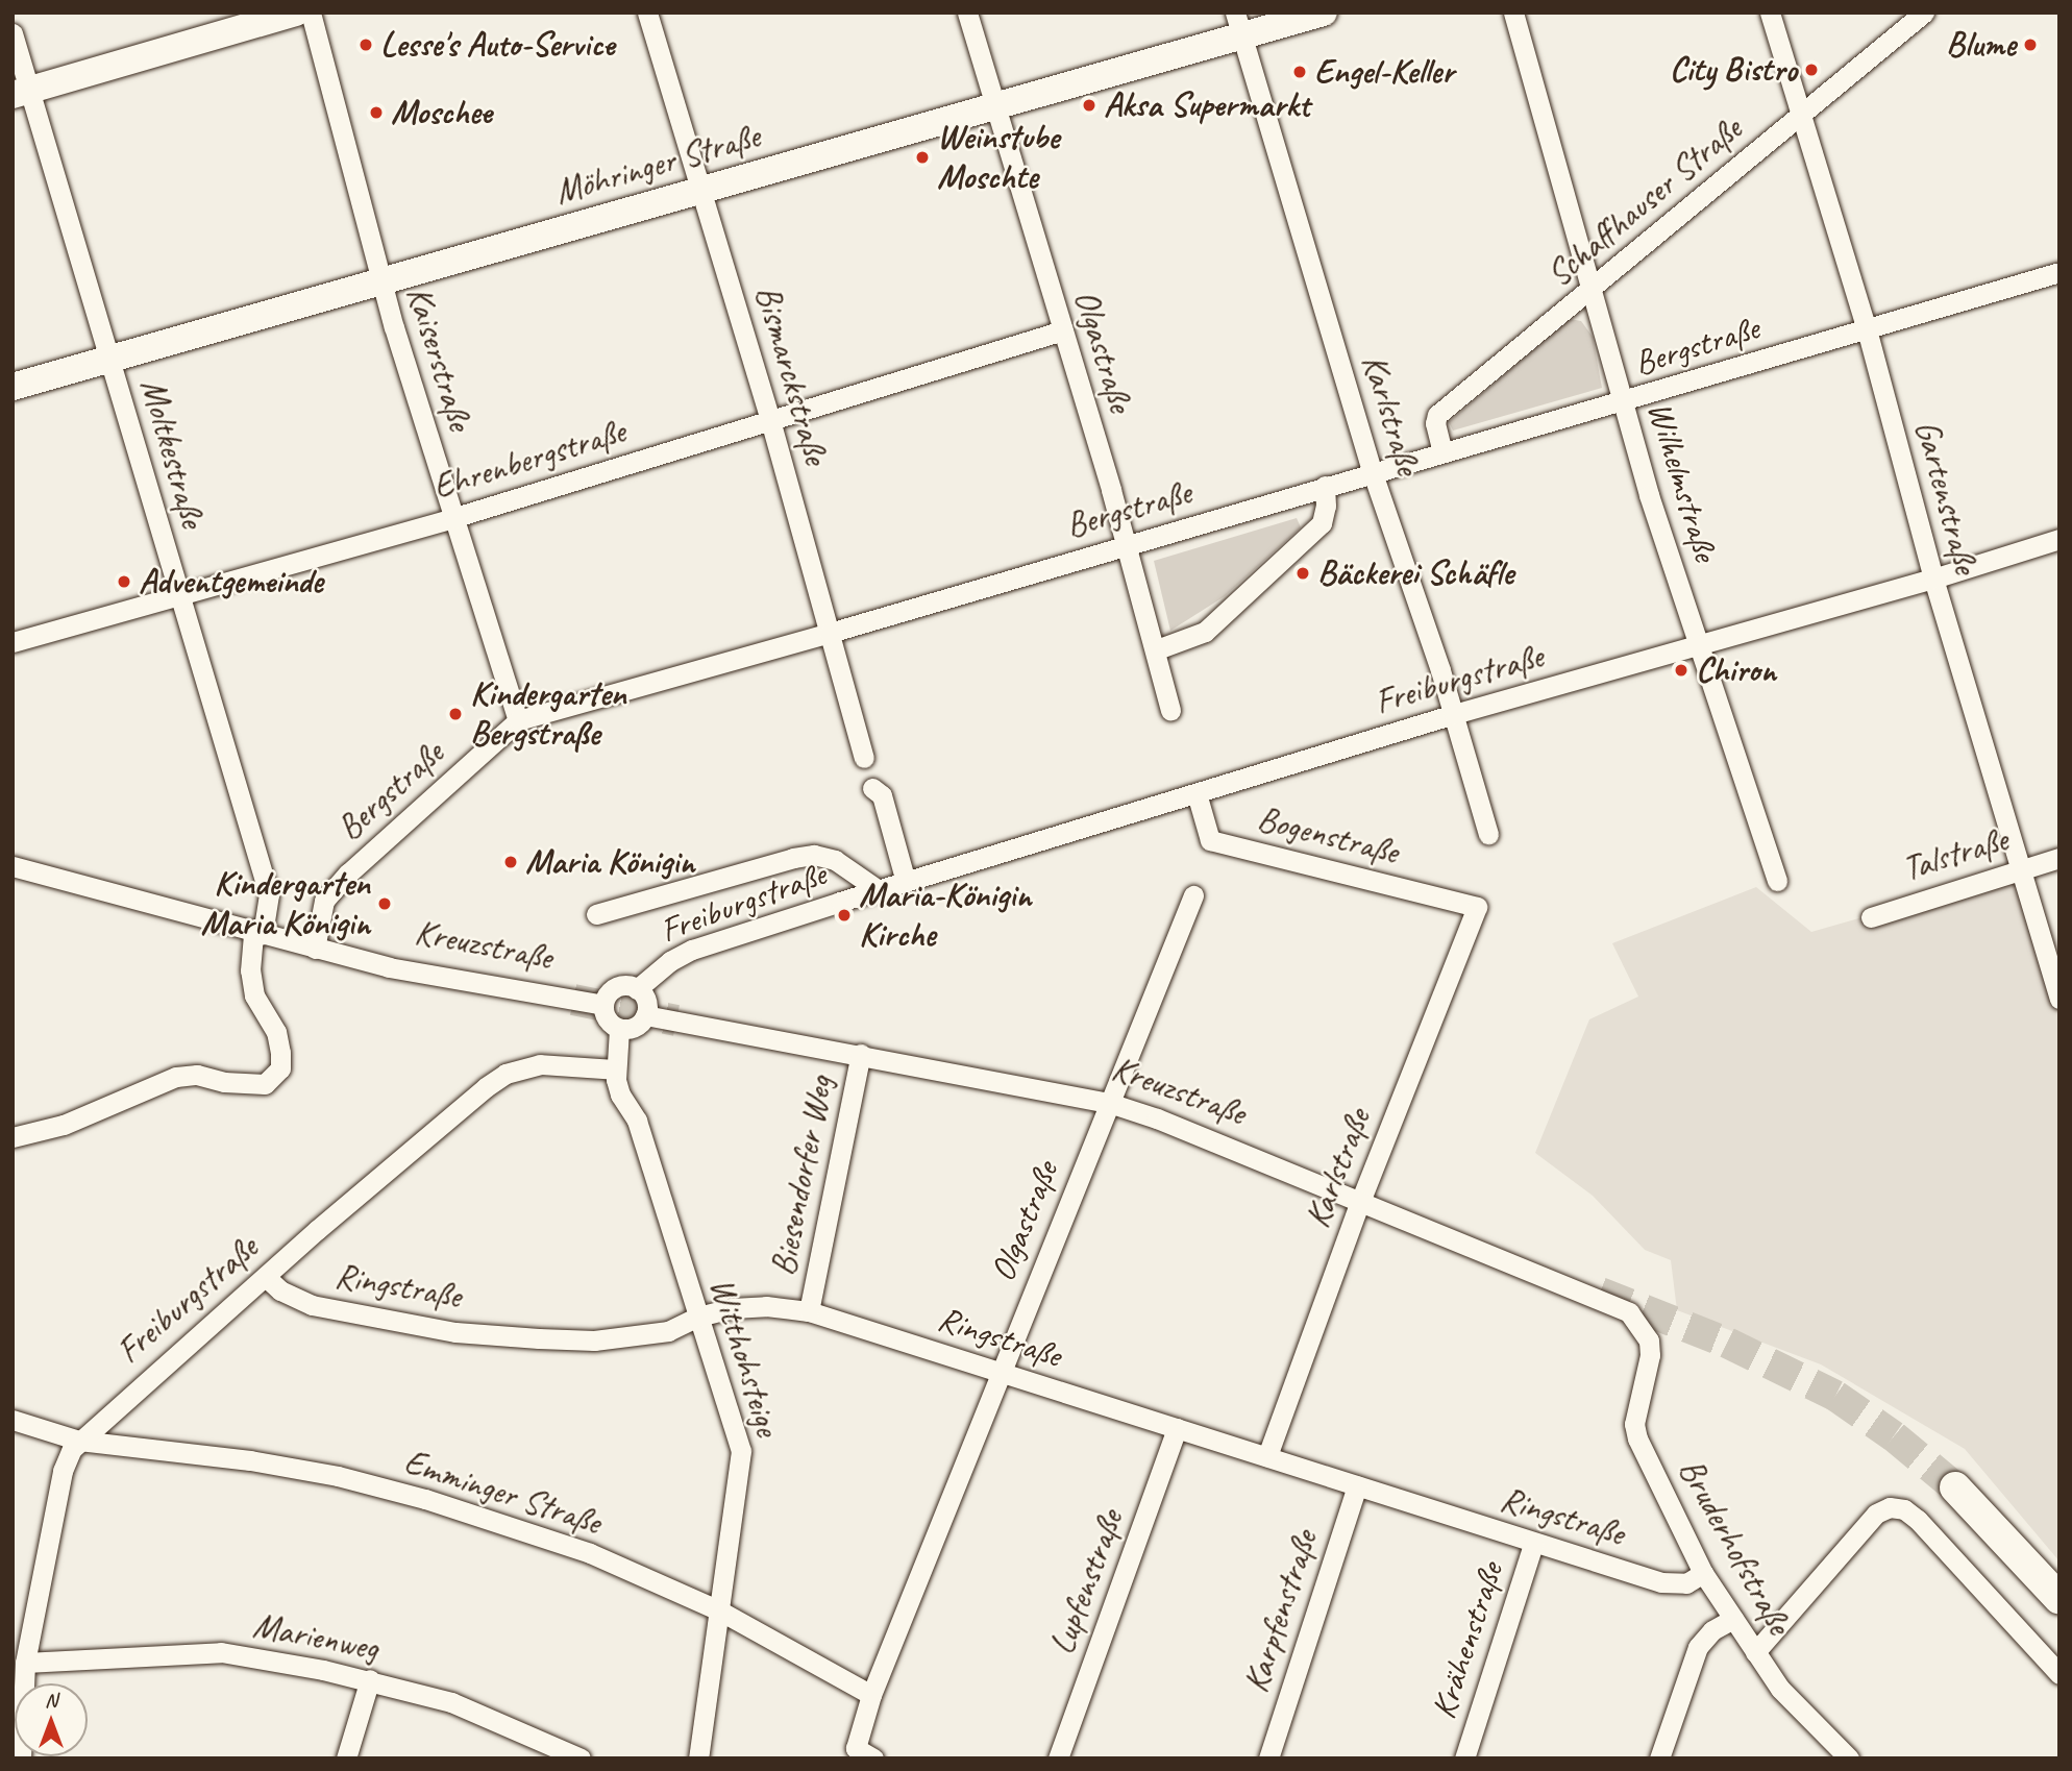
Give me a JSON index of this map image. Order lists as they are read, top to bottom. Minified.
{"streets":{"street":["Möhringer Straße","Schaffhauser Straße","Bergstraße","Olgastraße","Kaiserstraße","Bismarckstraße","Karlstraße","Moltkestraße","Ehrenbergstraße","Wilhelmstraße","Gartenstraße","Freiburgstraße","Bogenstraße","Talstraße","Kreuzstraße","Biesendorfer Weg","Ringstraße","Witthohsteige","Emminger Straße","Bruderhofstraße","Lupfenstraße","Karpfenstraße","Marienweg","Krähenstraße"]},"crossings":[["Möhringer Straße","Olgastraße"],["Möhringer Straße","Kaiserstraße"],["Möhringer Straße","Bismarckstraße"],["Möhringer Straße","Karlstraße"],["Möhringer Straße","Moltkestraße"],["Schaffhauser Straße","Bergstraße"],["Schaffhauser Straße","Wilhelmstraße"],["Schaffhauser Straße","Gartenstraße"],["Bergstraße","Olgastraße"],["Bergstraße","Kaiserstraße"],["Bergstraße","Bismarckstraße"],["Bergstraße","Karlstraße"],["Bergstraße","Wilhelmstraße"],["Bergstraße","Gartenstraße"],["Bergstraße","Kreuzstraße"],["Olgastraße","Ehrenbergstraße"],["Olgastraße","Kreuzstraße"],["Olgastraße","Ringstraße"],["Olgastraße","Emminger Straße"],["Kaiserstraße","Ehrenbergstraße"],["Bismarckstraße","Ehrenbergstraße"],["Karlstraße","Freiburgstraße"],["Karlstraße","Bogenstraße"],["Karlstraße","Kreuzstraße"],["Karlstraße","Ringstraße"],["Moltkestraße","Ehrenbergstraße"],["Moltkestraße","Kreuzstraße"],["Wilhelmstraße","Freiburgstraße"],["Gartenstraße","Freiburgstraße"],["Gartenstraße","Talstraße"],["Freiburgstraße","Bogenstraße"],["Freiburgstraße","Kreuzstraße"],["Freiburgstraße","Ringstraße"],["Freiburgstraße","Witthohsteige"],["Freiburgstraße","Emminger Straße"],["Freiburgstraße","Marienweg"],["Kreuzstraße","Biesendorfer Weg"],["Kreuzstraße","Witthohsteige"],["Kreuzstraße","Bruderhofstraße"],["Biesendorfer Weg","Ringstraße"],["Ringstraße","Witthohsteige"],["Ringstraße","Bruderhofstraße"],["Ringstraße","Lupfenstraße"],["Ringstraße","Karpfenstraße"],["Ringstraße","Krähenstraße"],["Witthohsteige","Emminger Straße"]],"places":["Lesse's Auto-Service","Blume","City Bistro","Engel-Keller","Aksa Supermarkt","Moschee","Weinstube Moschte","Bäckerei Schäfle","Adventgemeinde","Chiron","Kindergarten Bergstraße","Maria Königin","Kindergarten Maria Königin","Maria-Königin Kirche"],"north":"top"}
